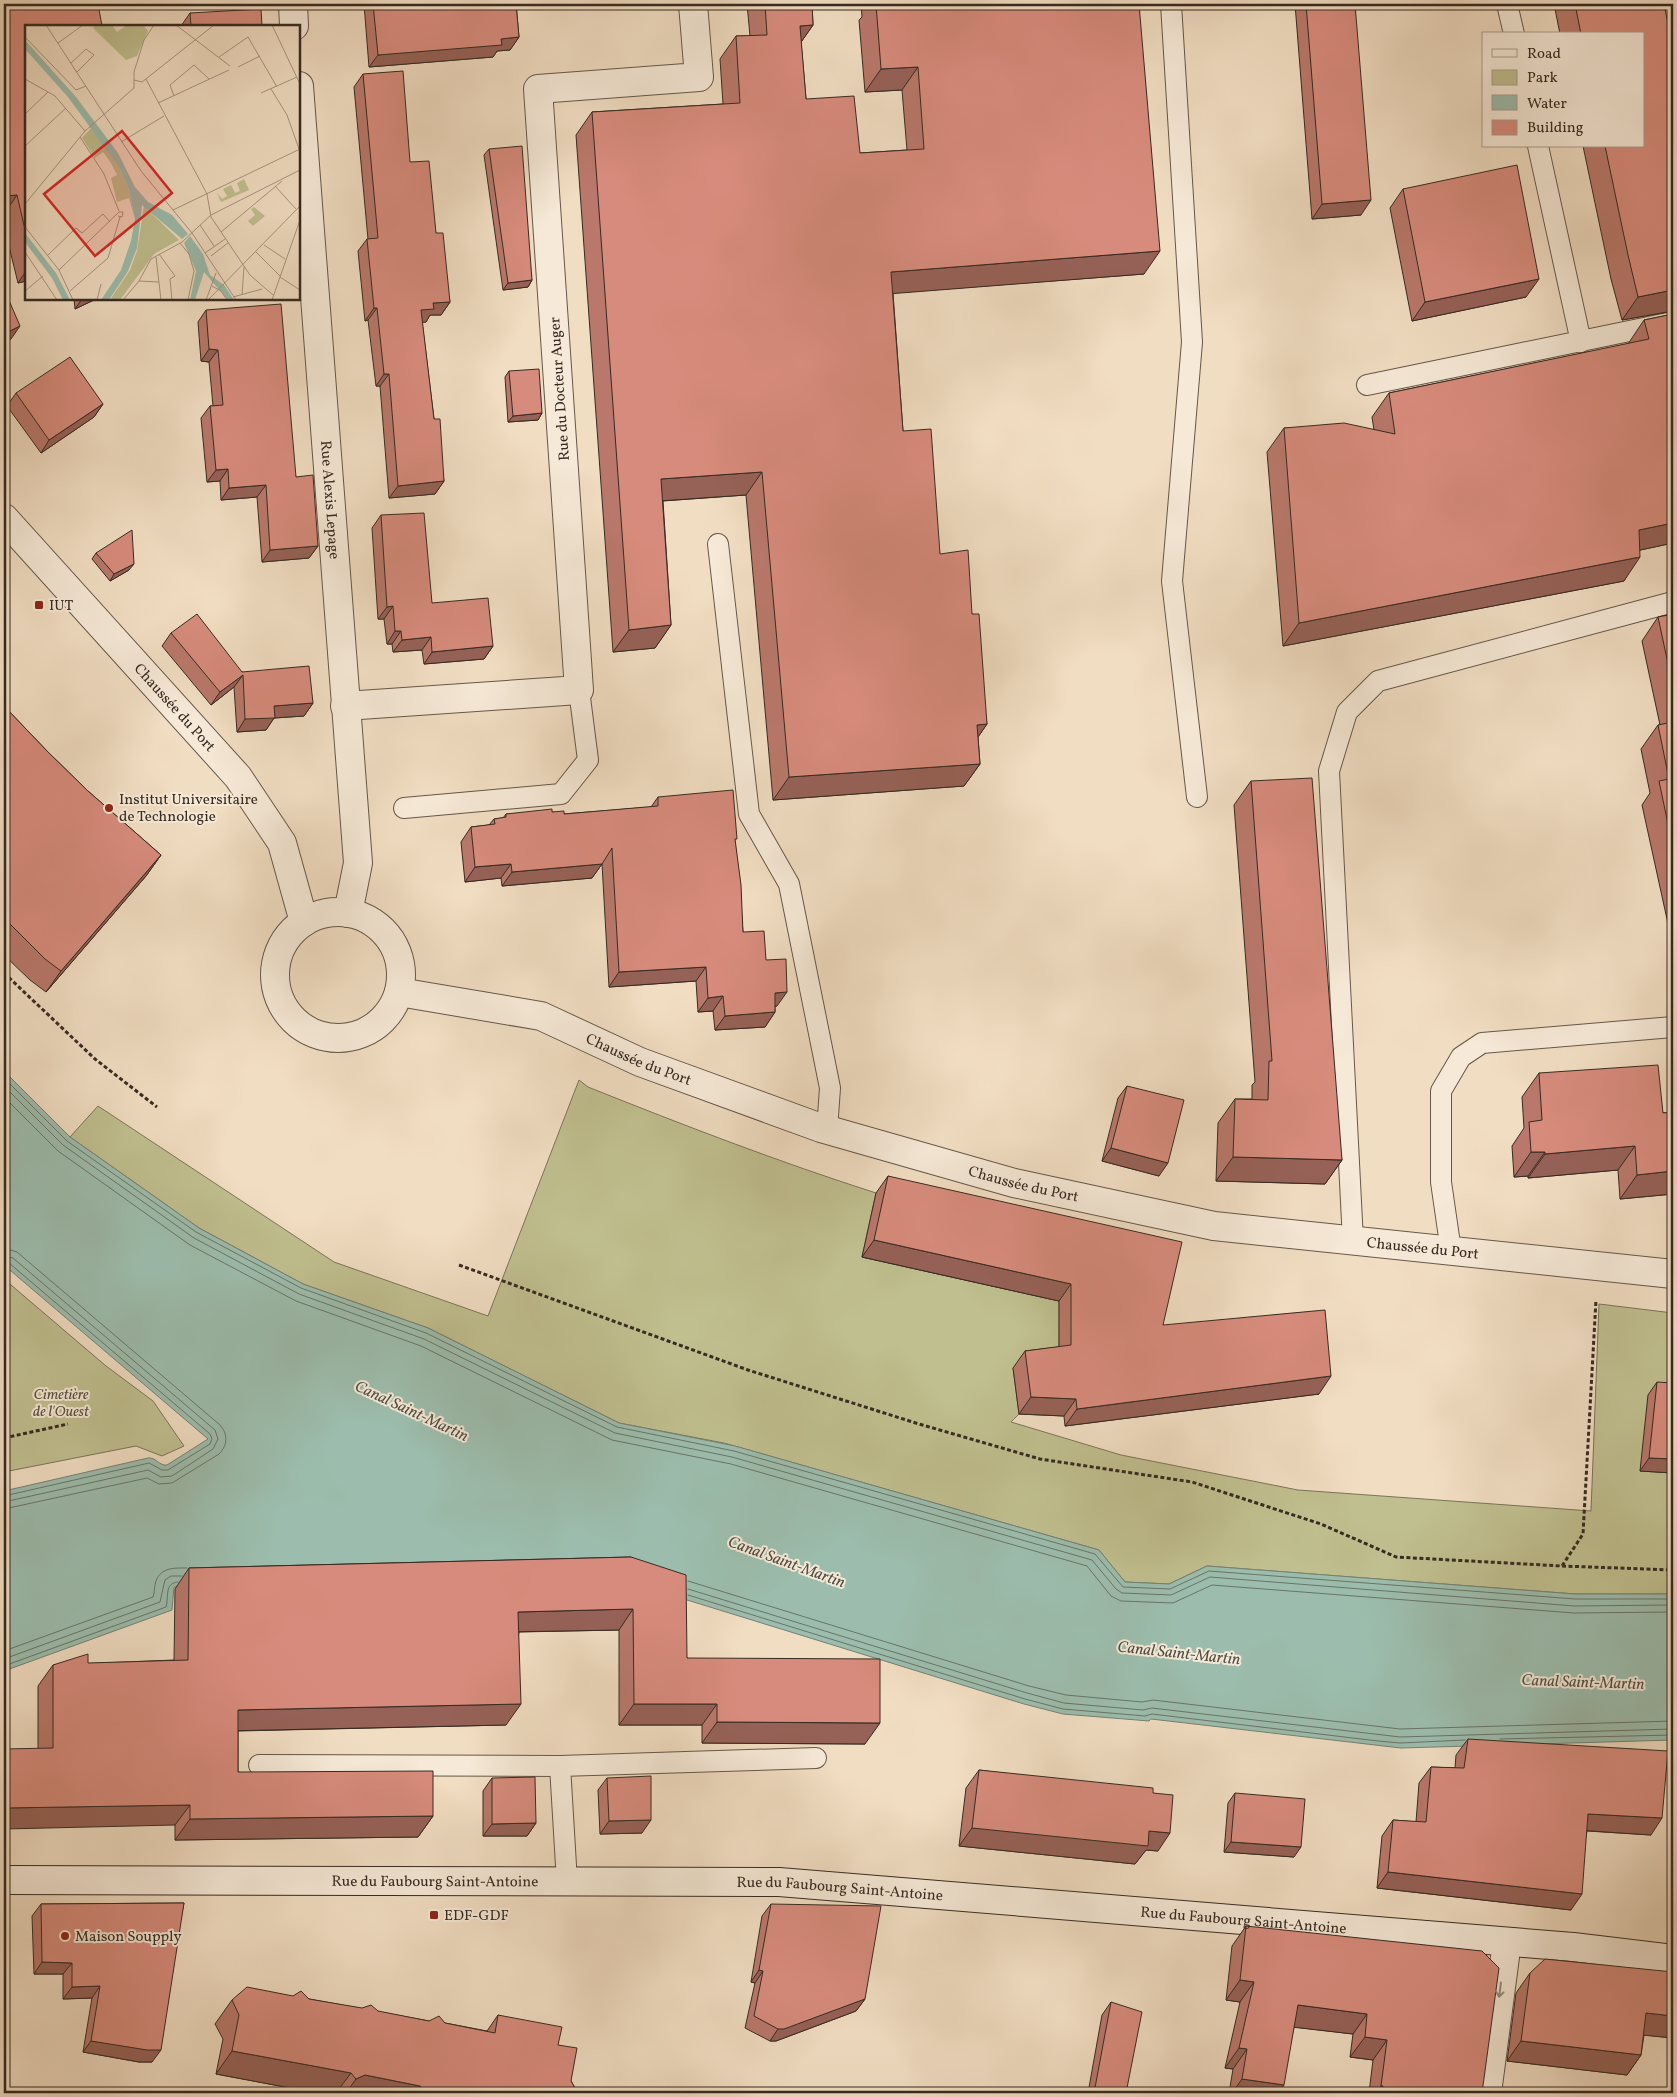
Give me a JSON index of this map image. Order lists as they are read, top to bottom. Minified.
{"streets":{"street":["Rue du Docteur Auger","Rue Alexis Lepage","Chaussée du Port","Rue du Faubourg Saint-Antoine"]},"crossings":[["Rue Alexis Lepage","Chaussée du Port"]],"water":["Canal Saint-Martin"],"parks":["Cimetière de l'Ouest"],"places":{"transit":["IUT","EDF-GDF"],"other":["Institut Universitaire de Technologie","Maison Soupply"]},"legend":["Road","Park","Water","Building"]}
